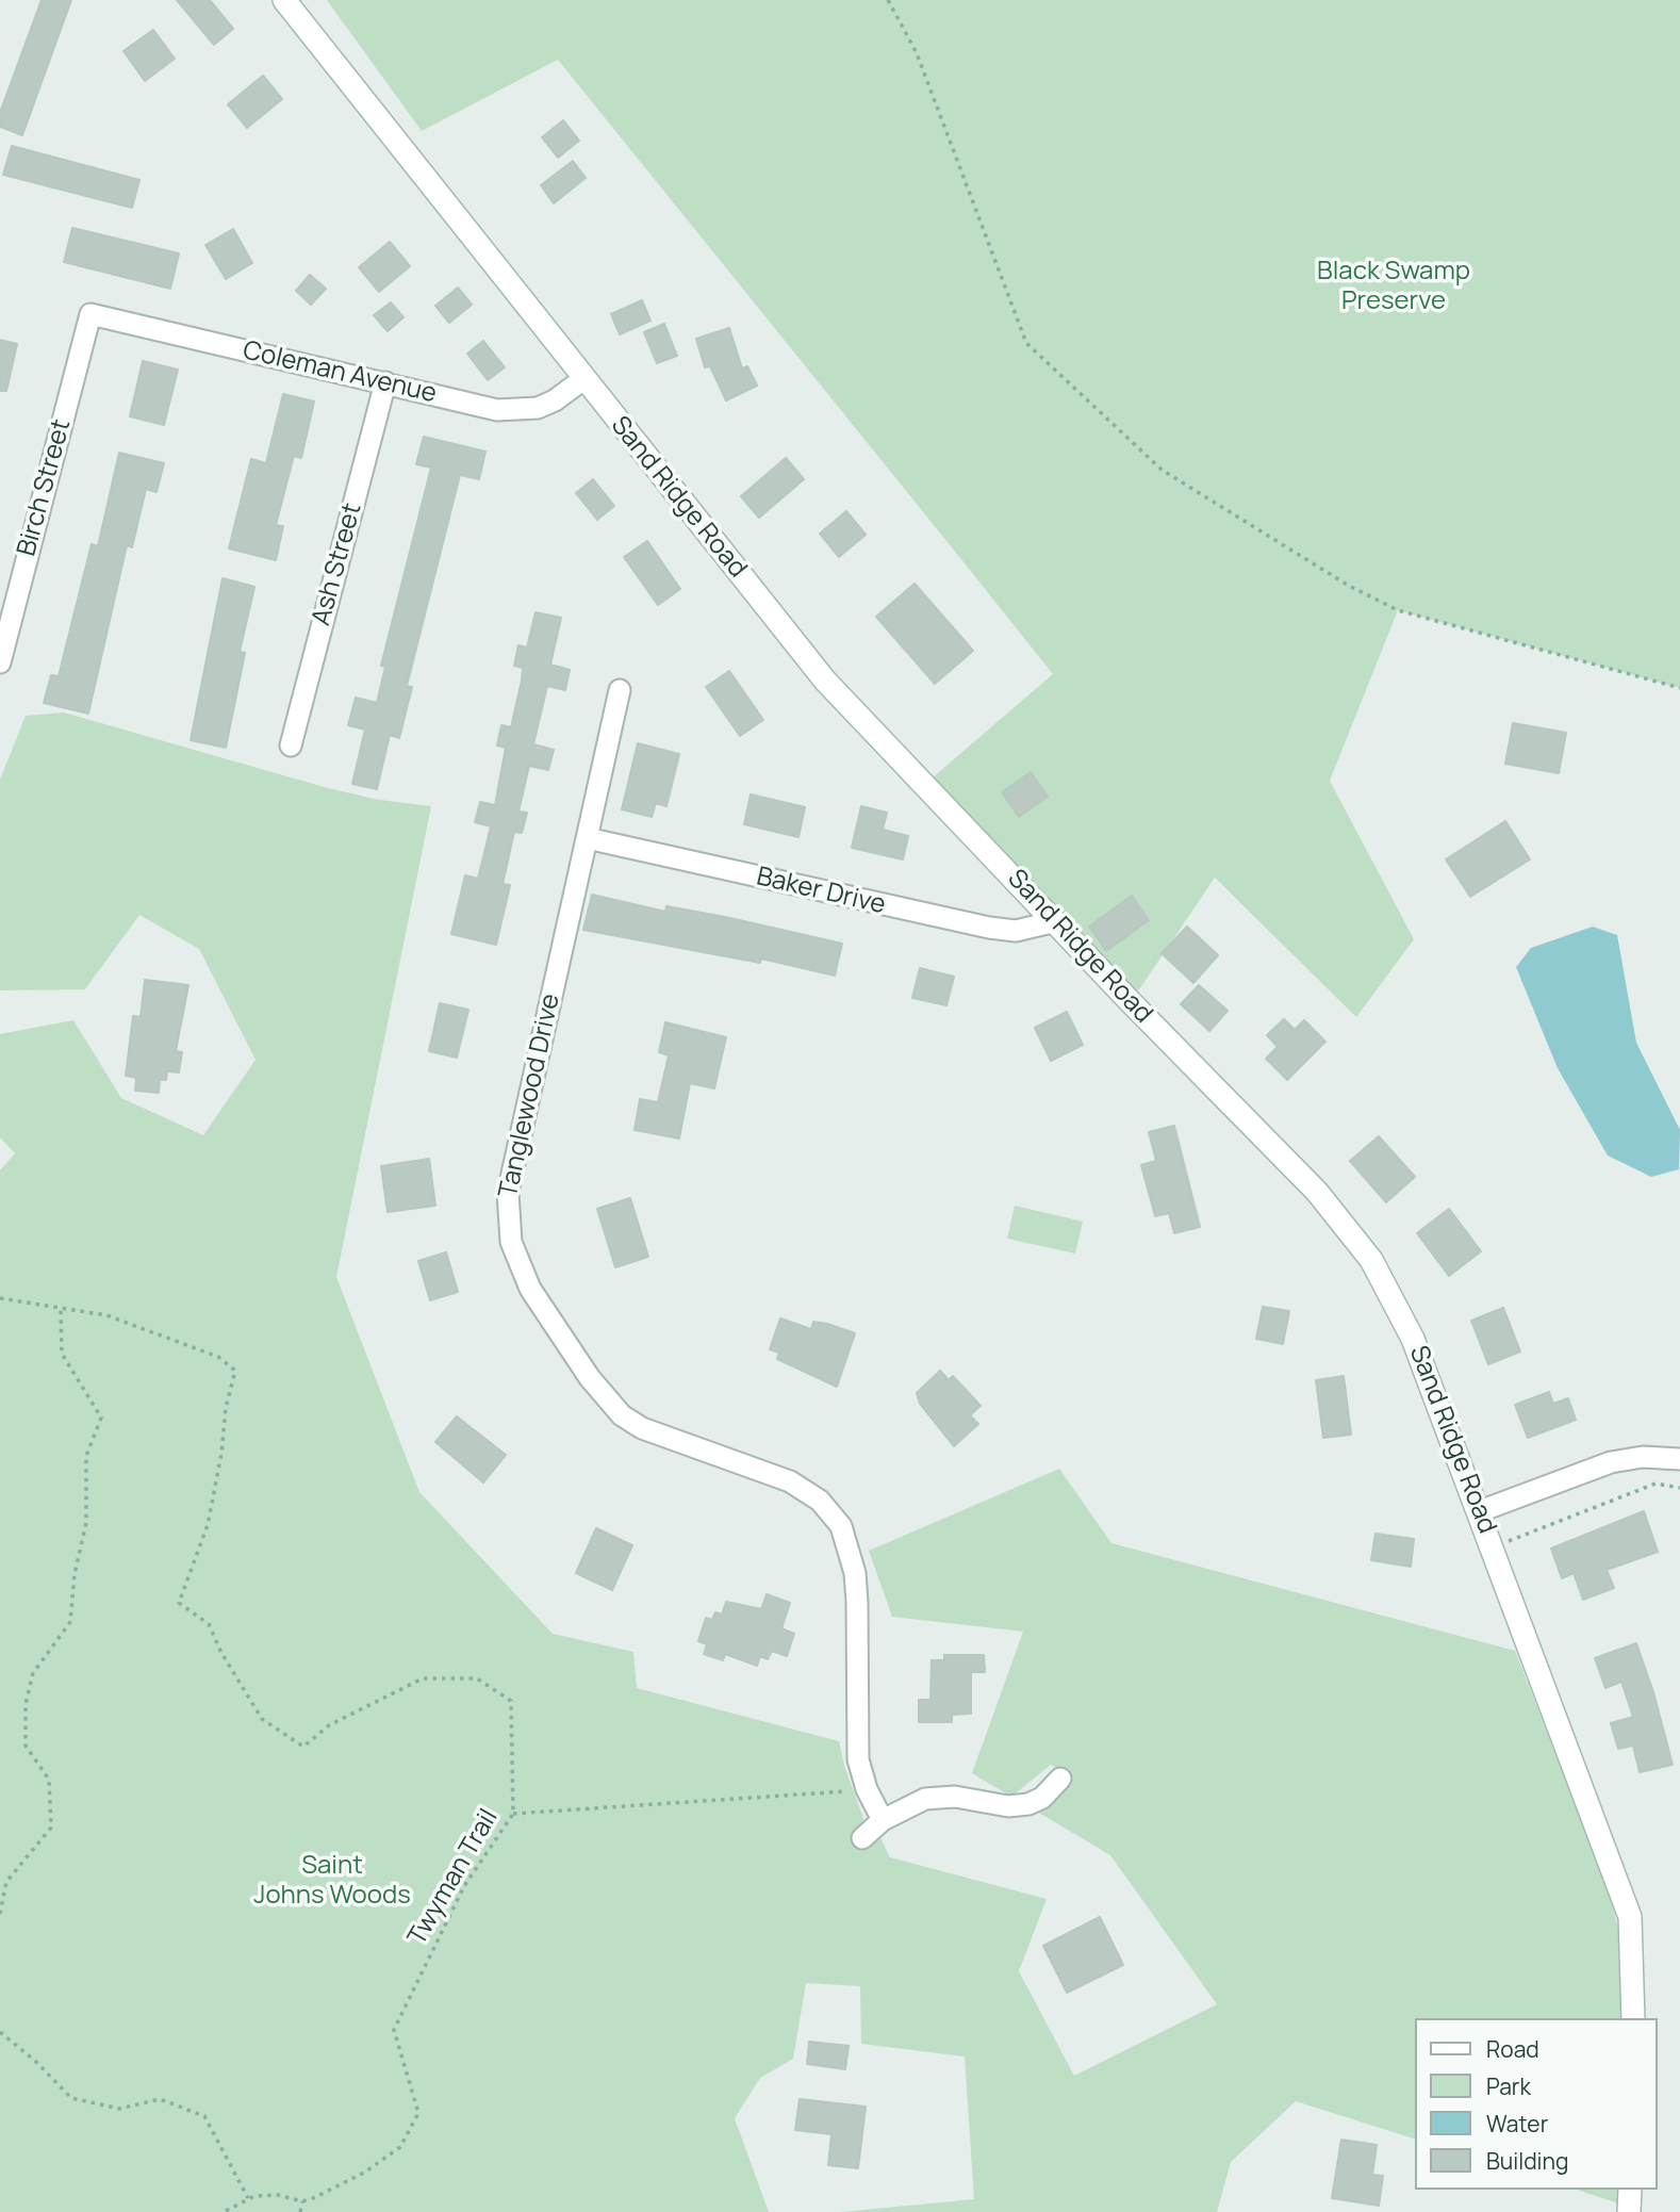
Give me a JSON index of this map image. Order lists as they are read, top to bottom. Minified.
{"streets":{"street":["Coleman Avenue","Birch Street","Sand Ridge Road","Ash Street","Baker Drive","Tanglewood Drive"],"path":["Twyman Trail"]},"crossings":[["Coleman Avenue","Birch Street"],["Coleman Avenue","Sand Ridge Road"],["Coleman Avenue","Ash Street"],["Sand Ridge Road","Baker Drive"],["Baker Drive","Tanglewood Drive"]],"parks":["Black Swamp Preserve","Saint Johns Woods"],"legend":["Road","Park","Water","Building"]}
